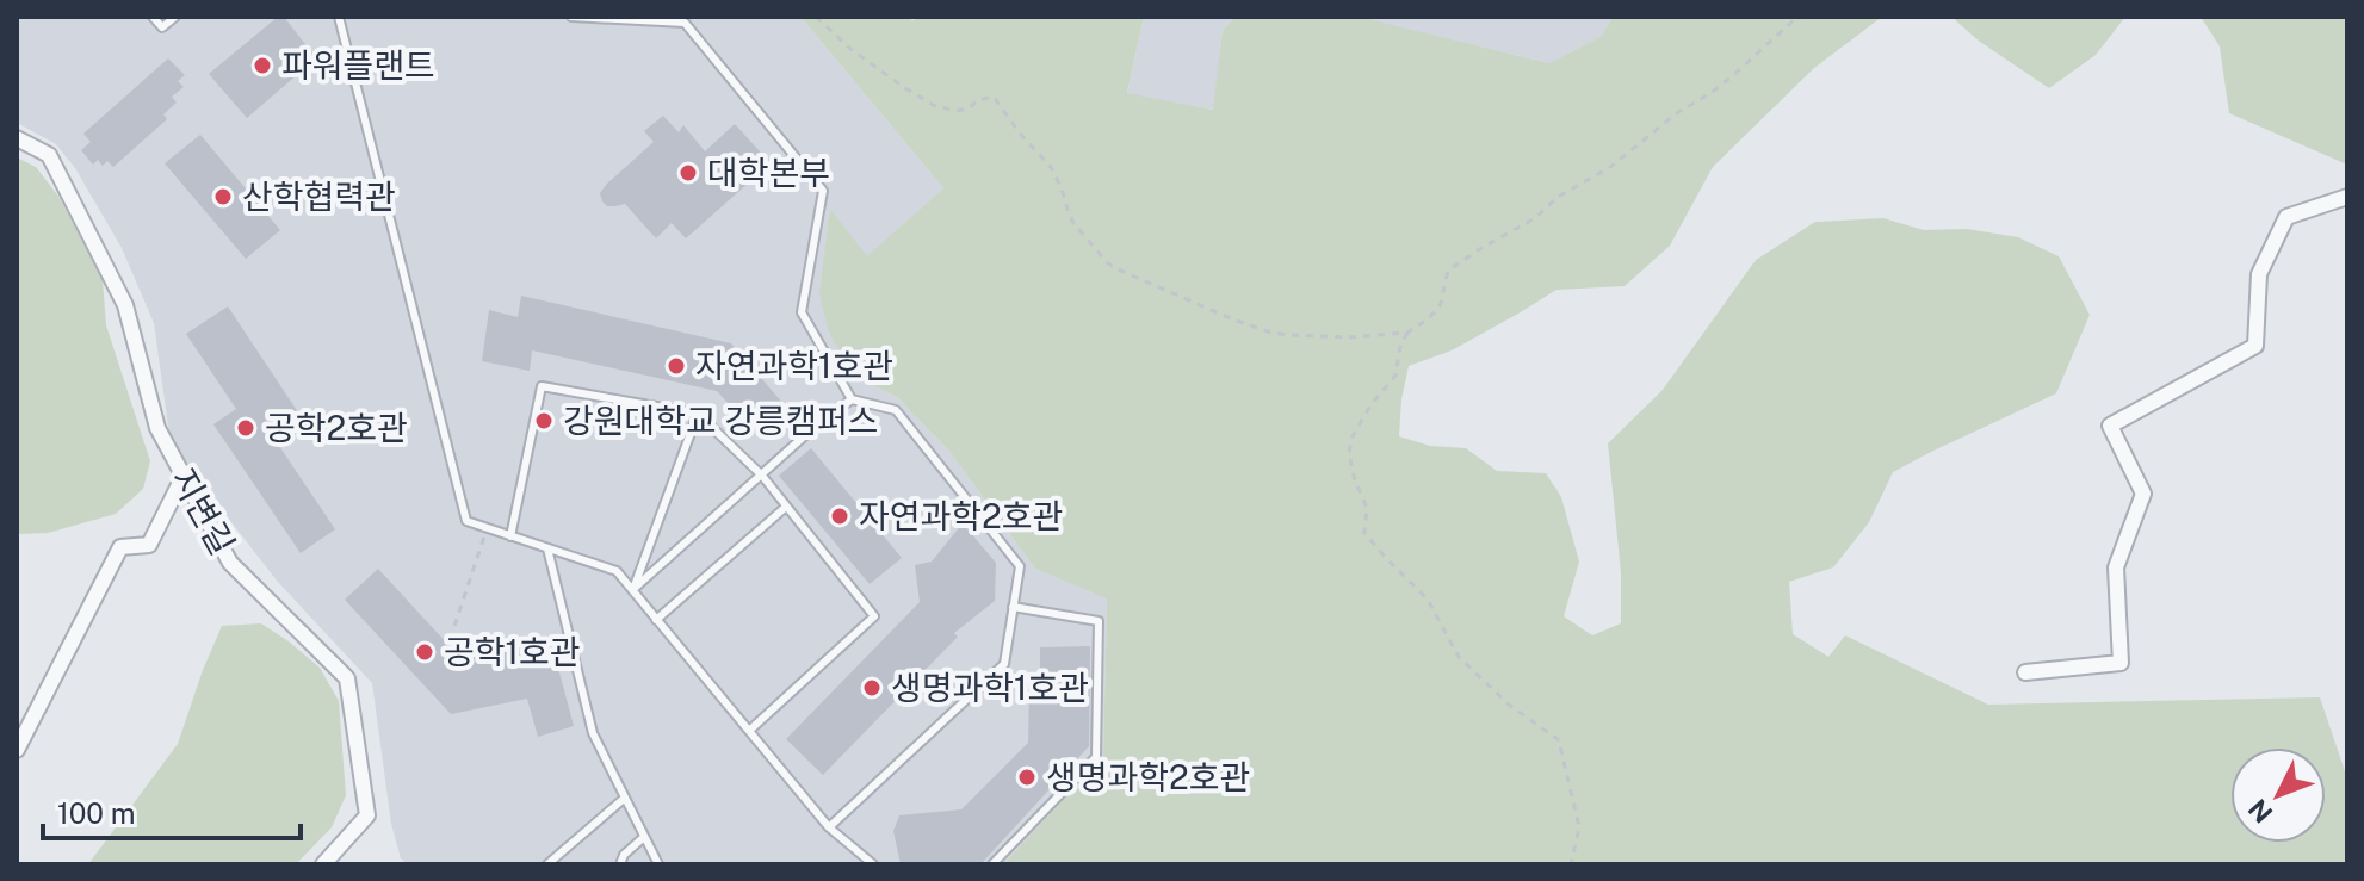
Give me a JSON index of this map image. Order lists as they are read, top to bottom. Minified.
{"streets":{"street":["지변길"]},"places":["파워플랜트","대학본부","산학협력관","자연과학1호관","강원대학교 강릉캠퍼스","공학2호관","자연과학2호관","공학1호관","생명과학1호관","생명과학2호관"],"scale_bar":"100 m","north":"bottom left"}
